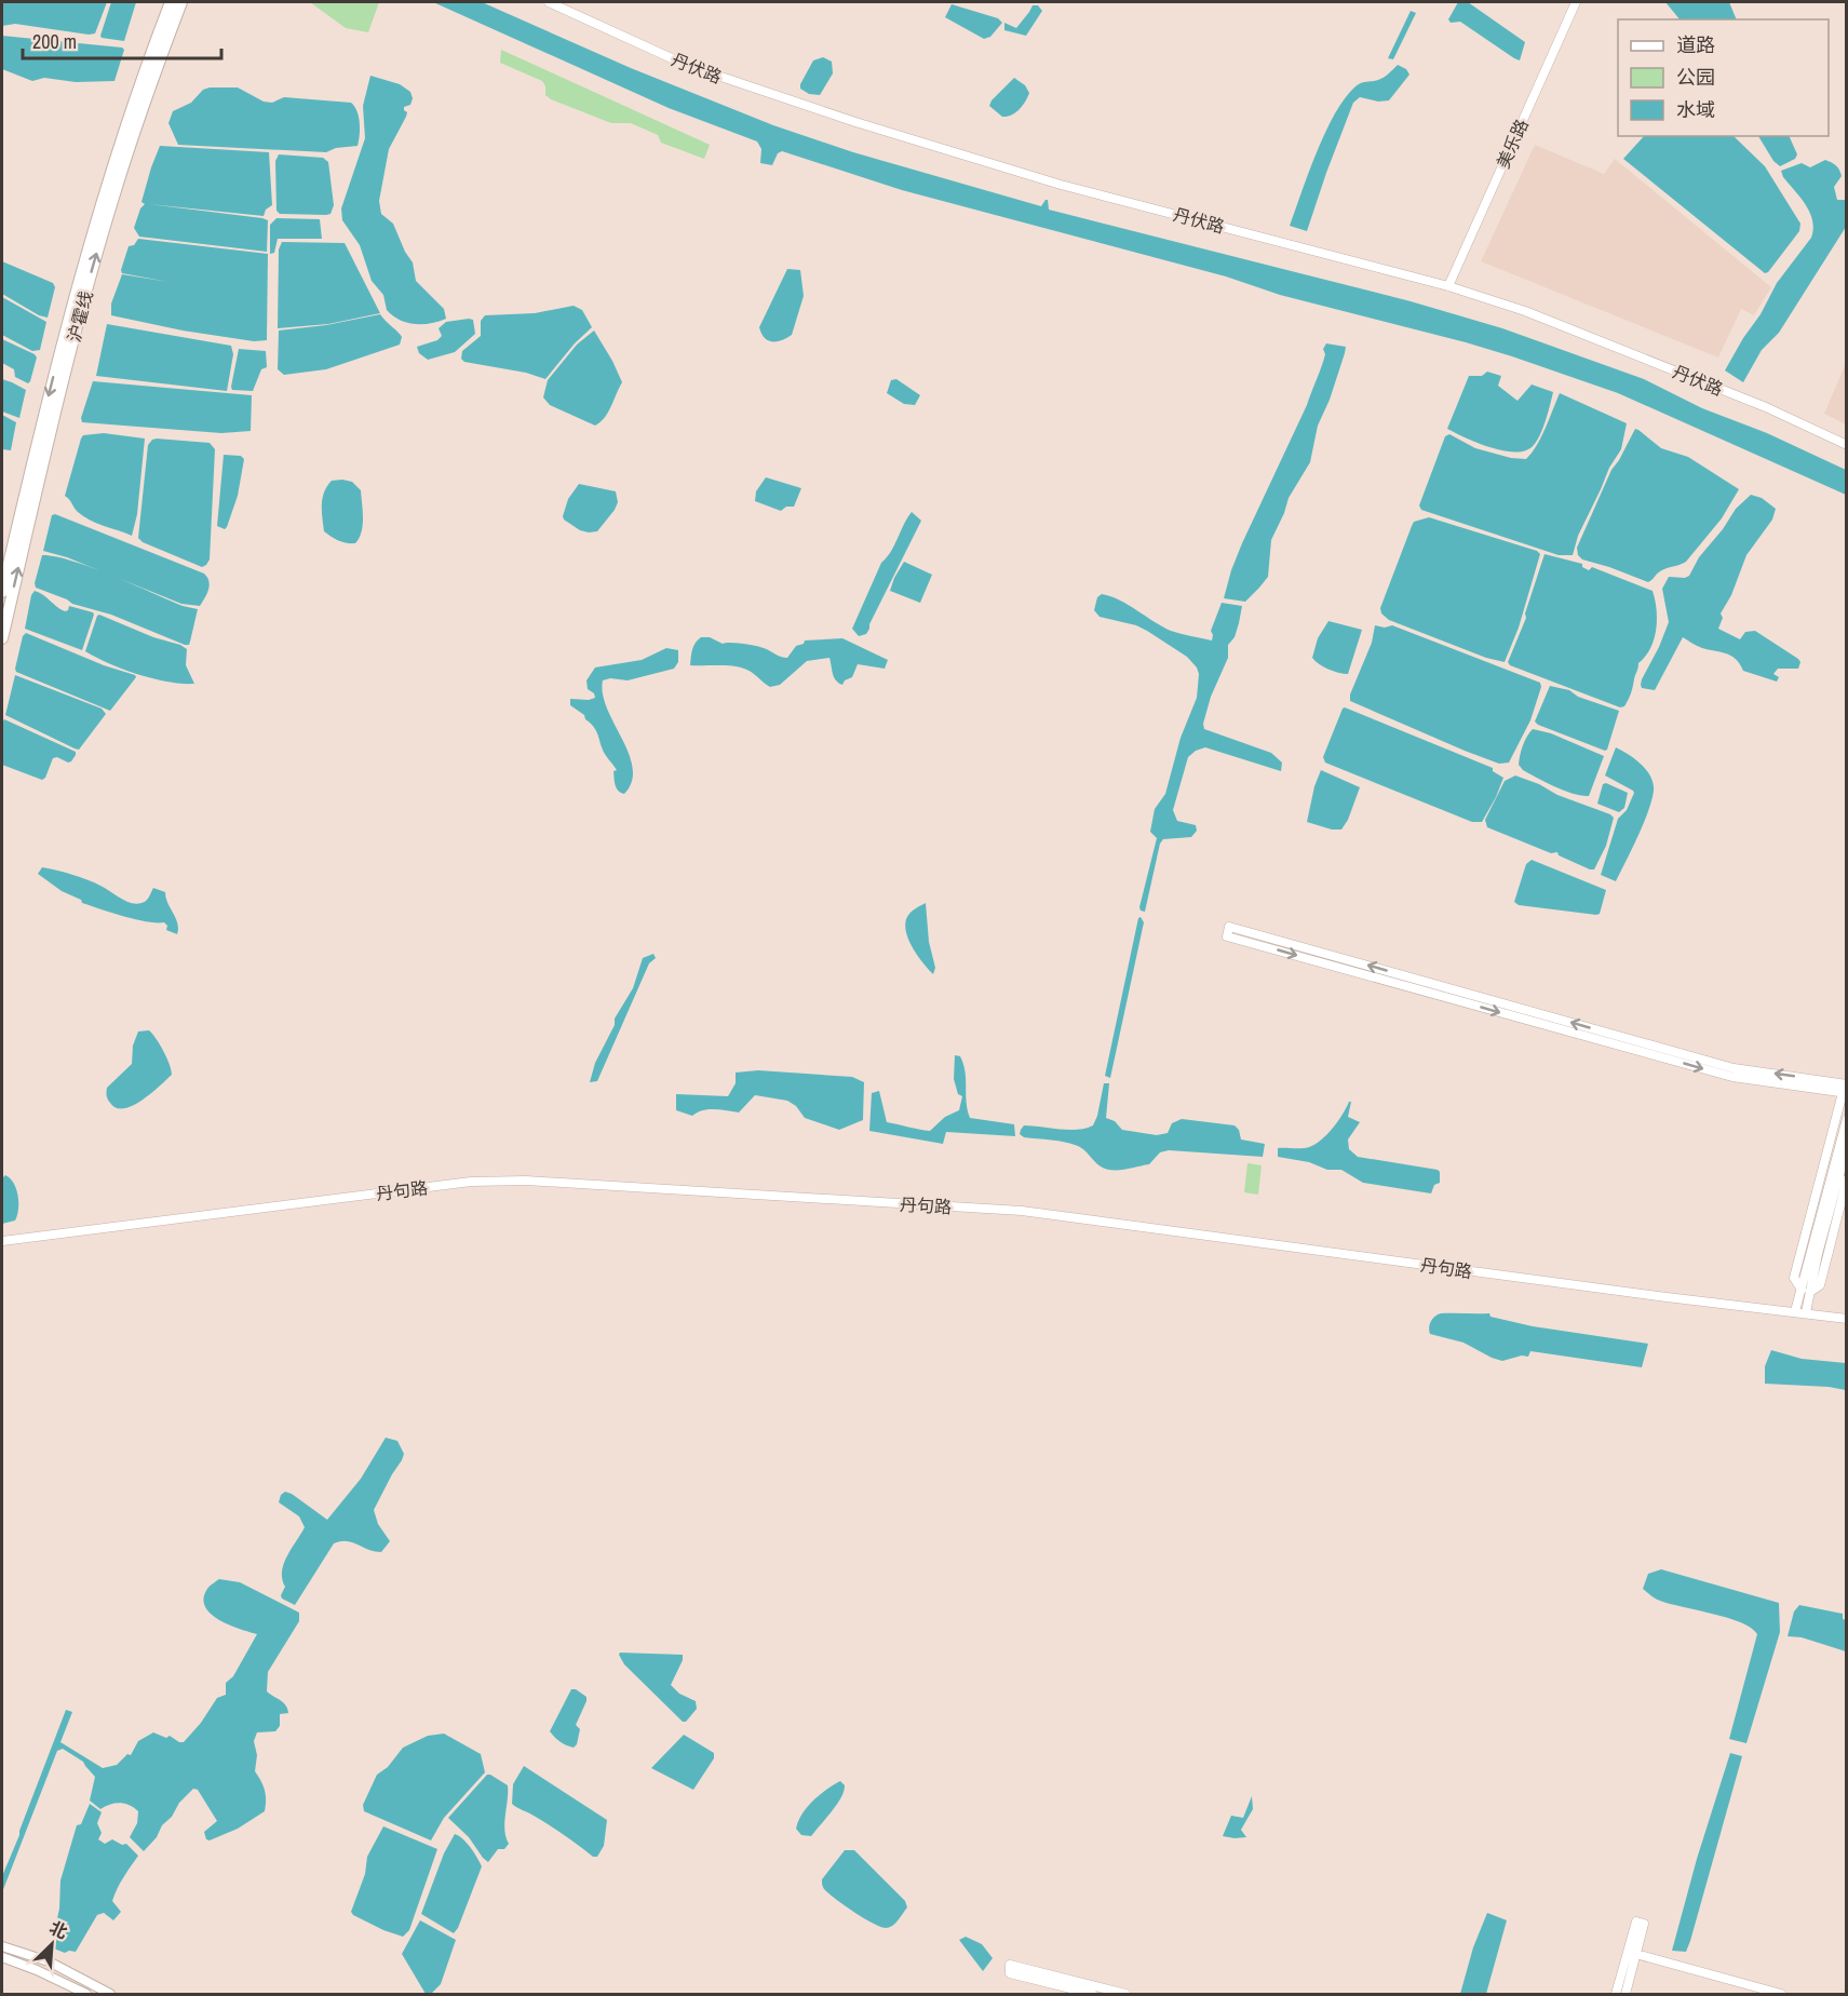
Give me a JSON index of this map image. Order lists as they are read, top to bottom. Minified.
{"streets":{"highway":["沪霍线"],"main road":["丹伏路","美乐路","丹句路"]},"crossings":[["丹伏路","美乐路"]],"legend":["道路","公园","水域"],"scale_bar":"200 m","north":"top right"}
